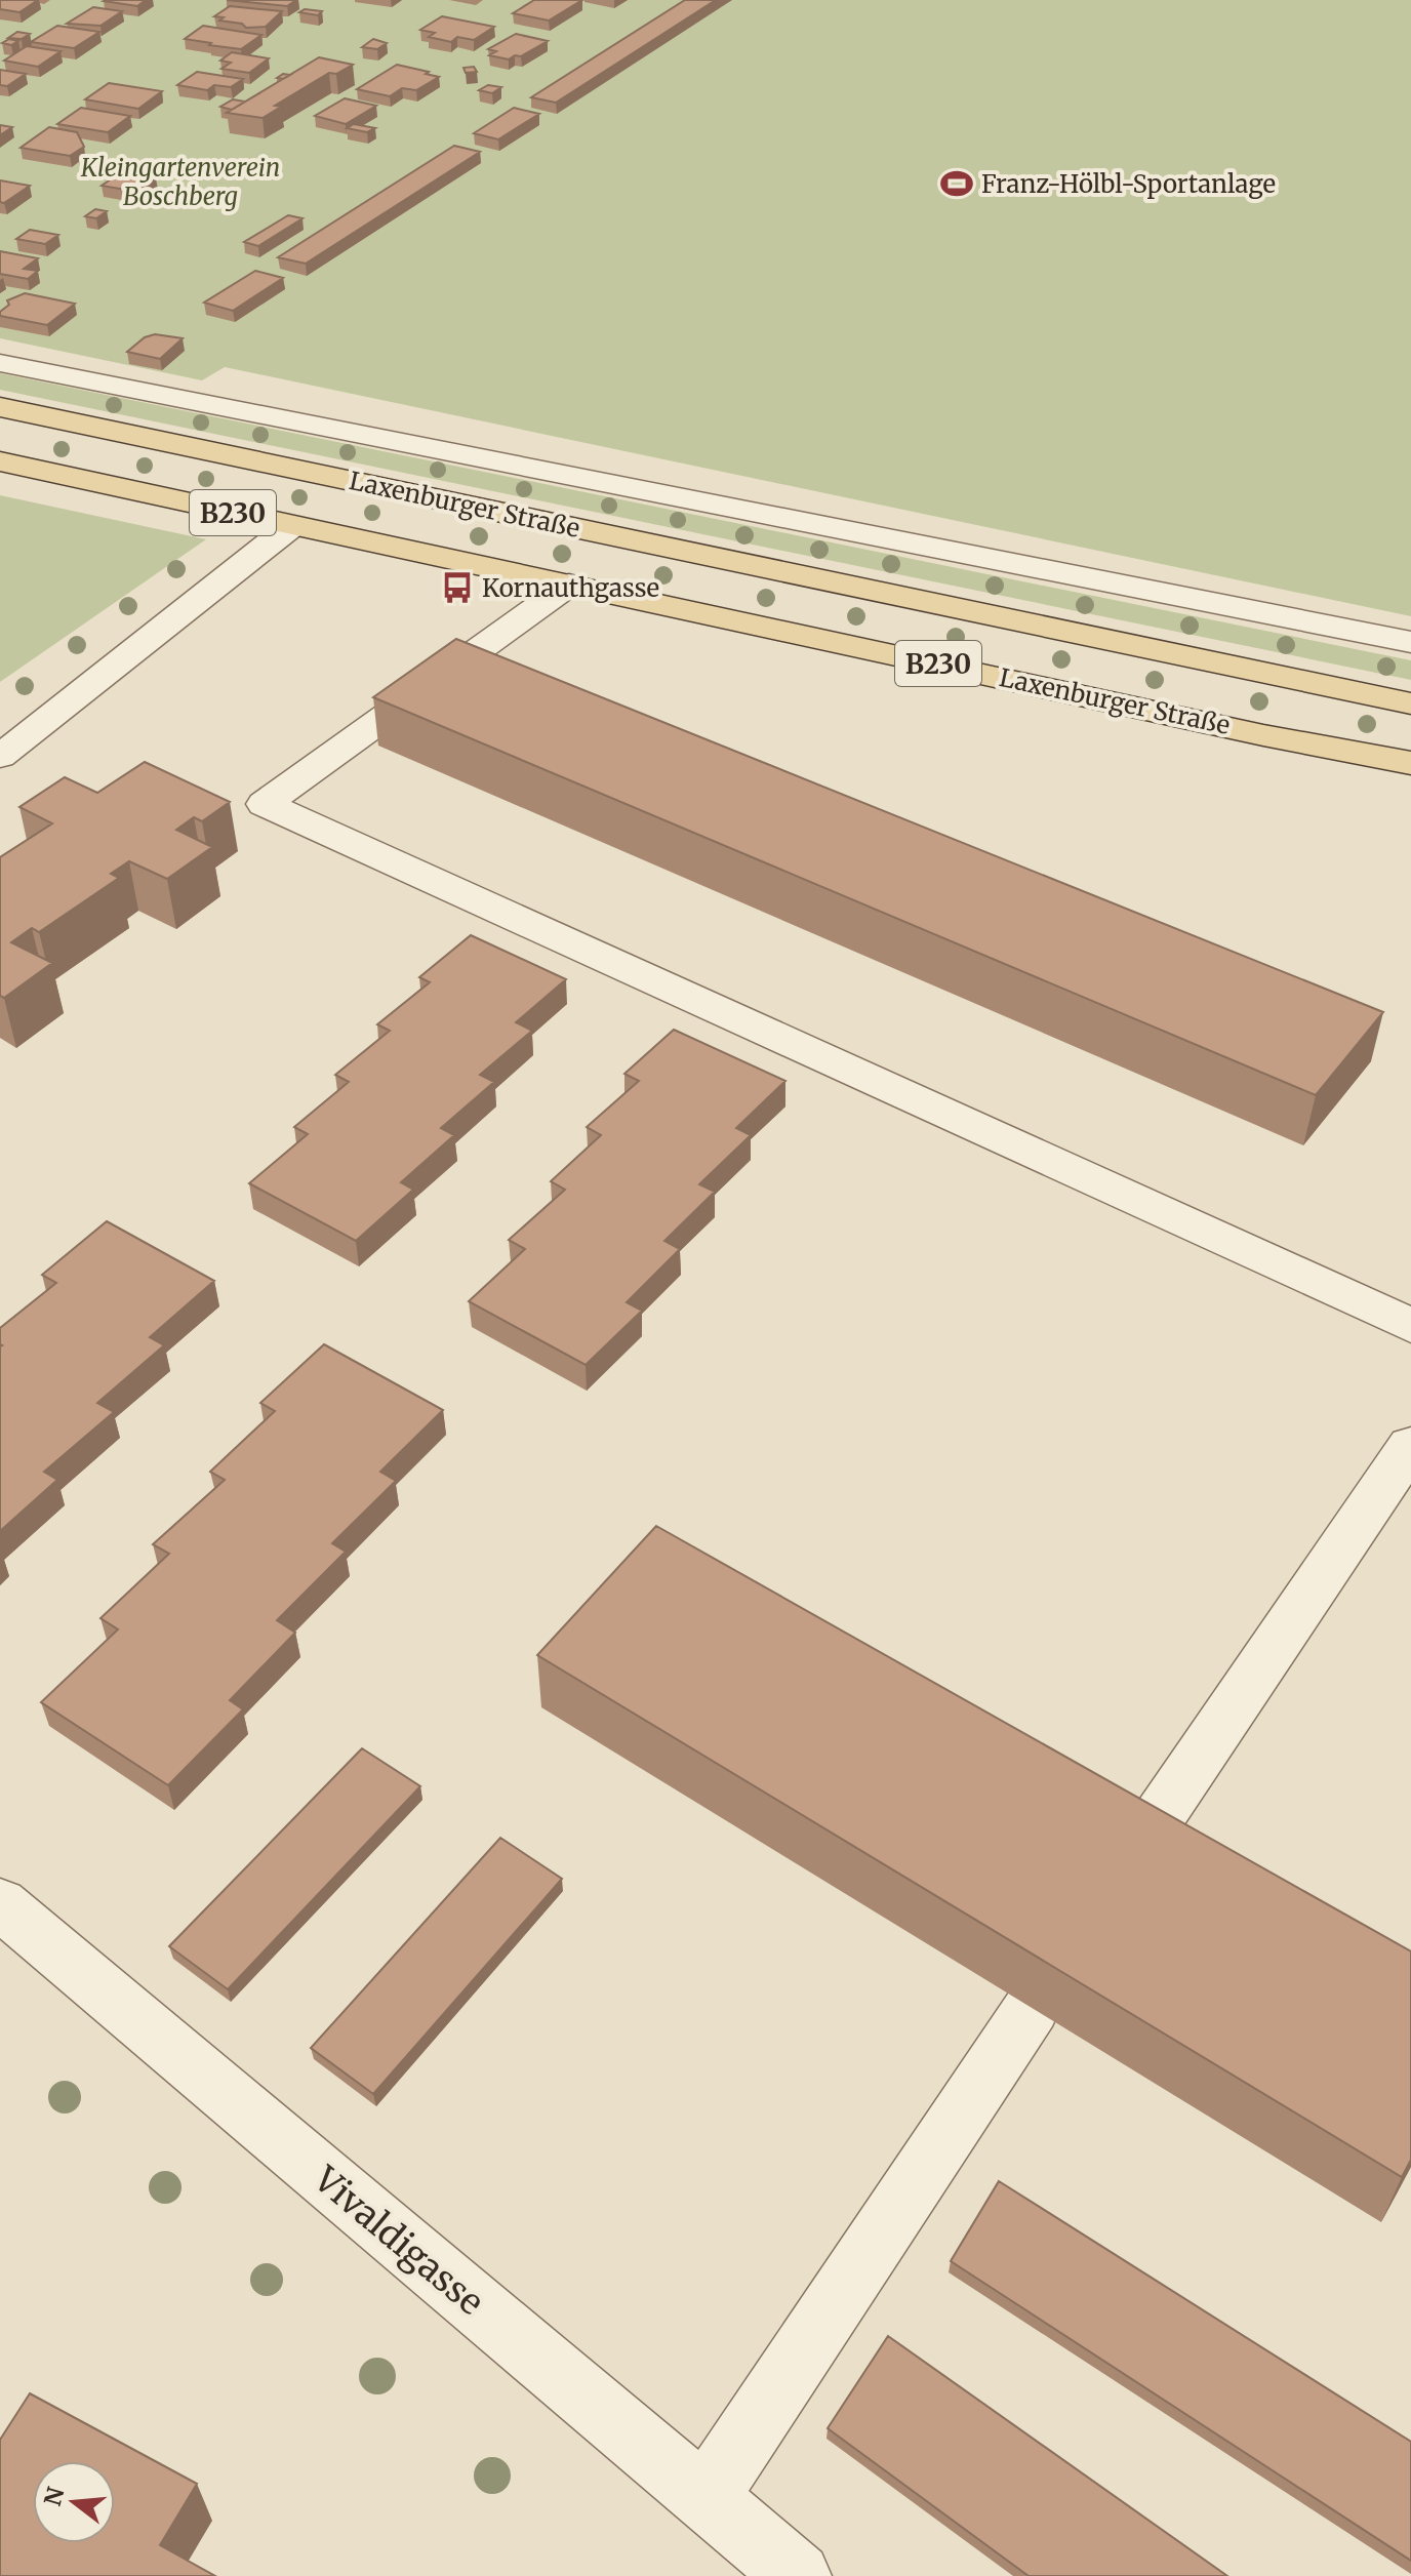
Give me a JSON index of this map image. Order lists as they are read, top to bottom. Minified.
{"streets":{"main road":["Laxenburger Straße","B230"],"street":["Vivaldigasse"]},"parks":["Kleingartenverein Boschberg"],"places":{"sports":["Franz-Hölbl-Sportanlage"],"bus stop":["Kornauthgasse"]},"north":"left"}
